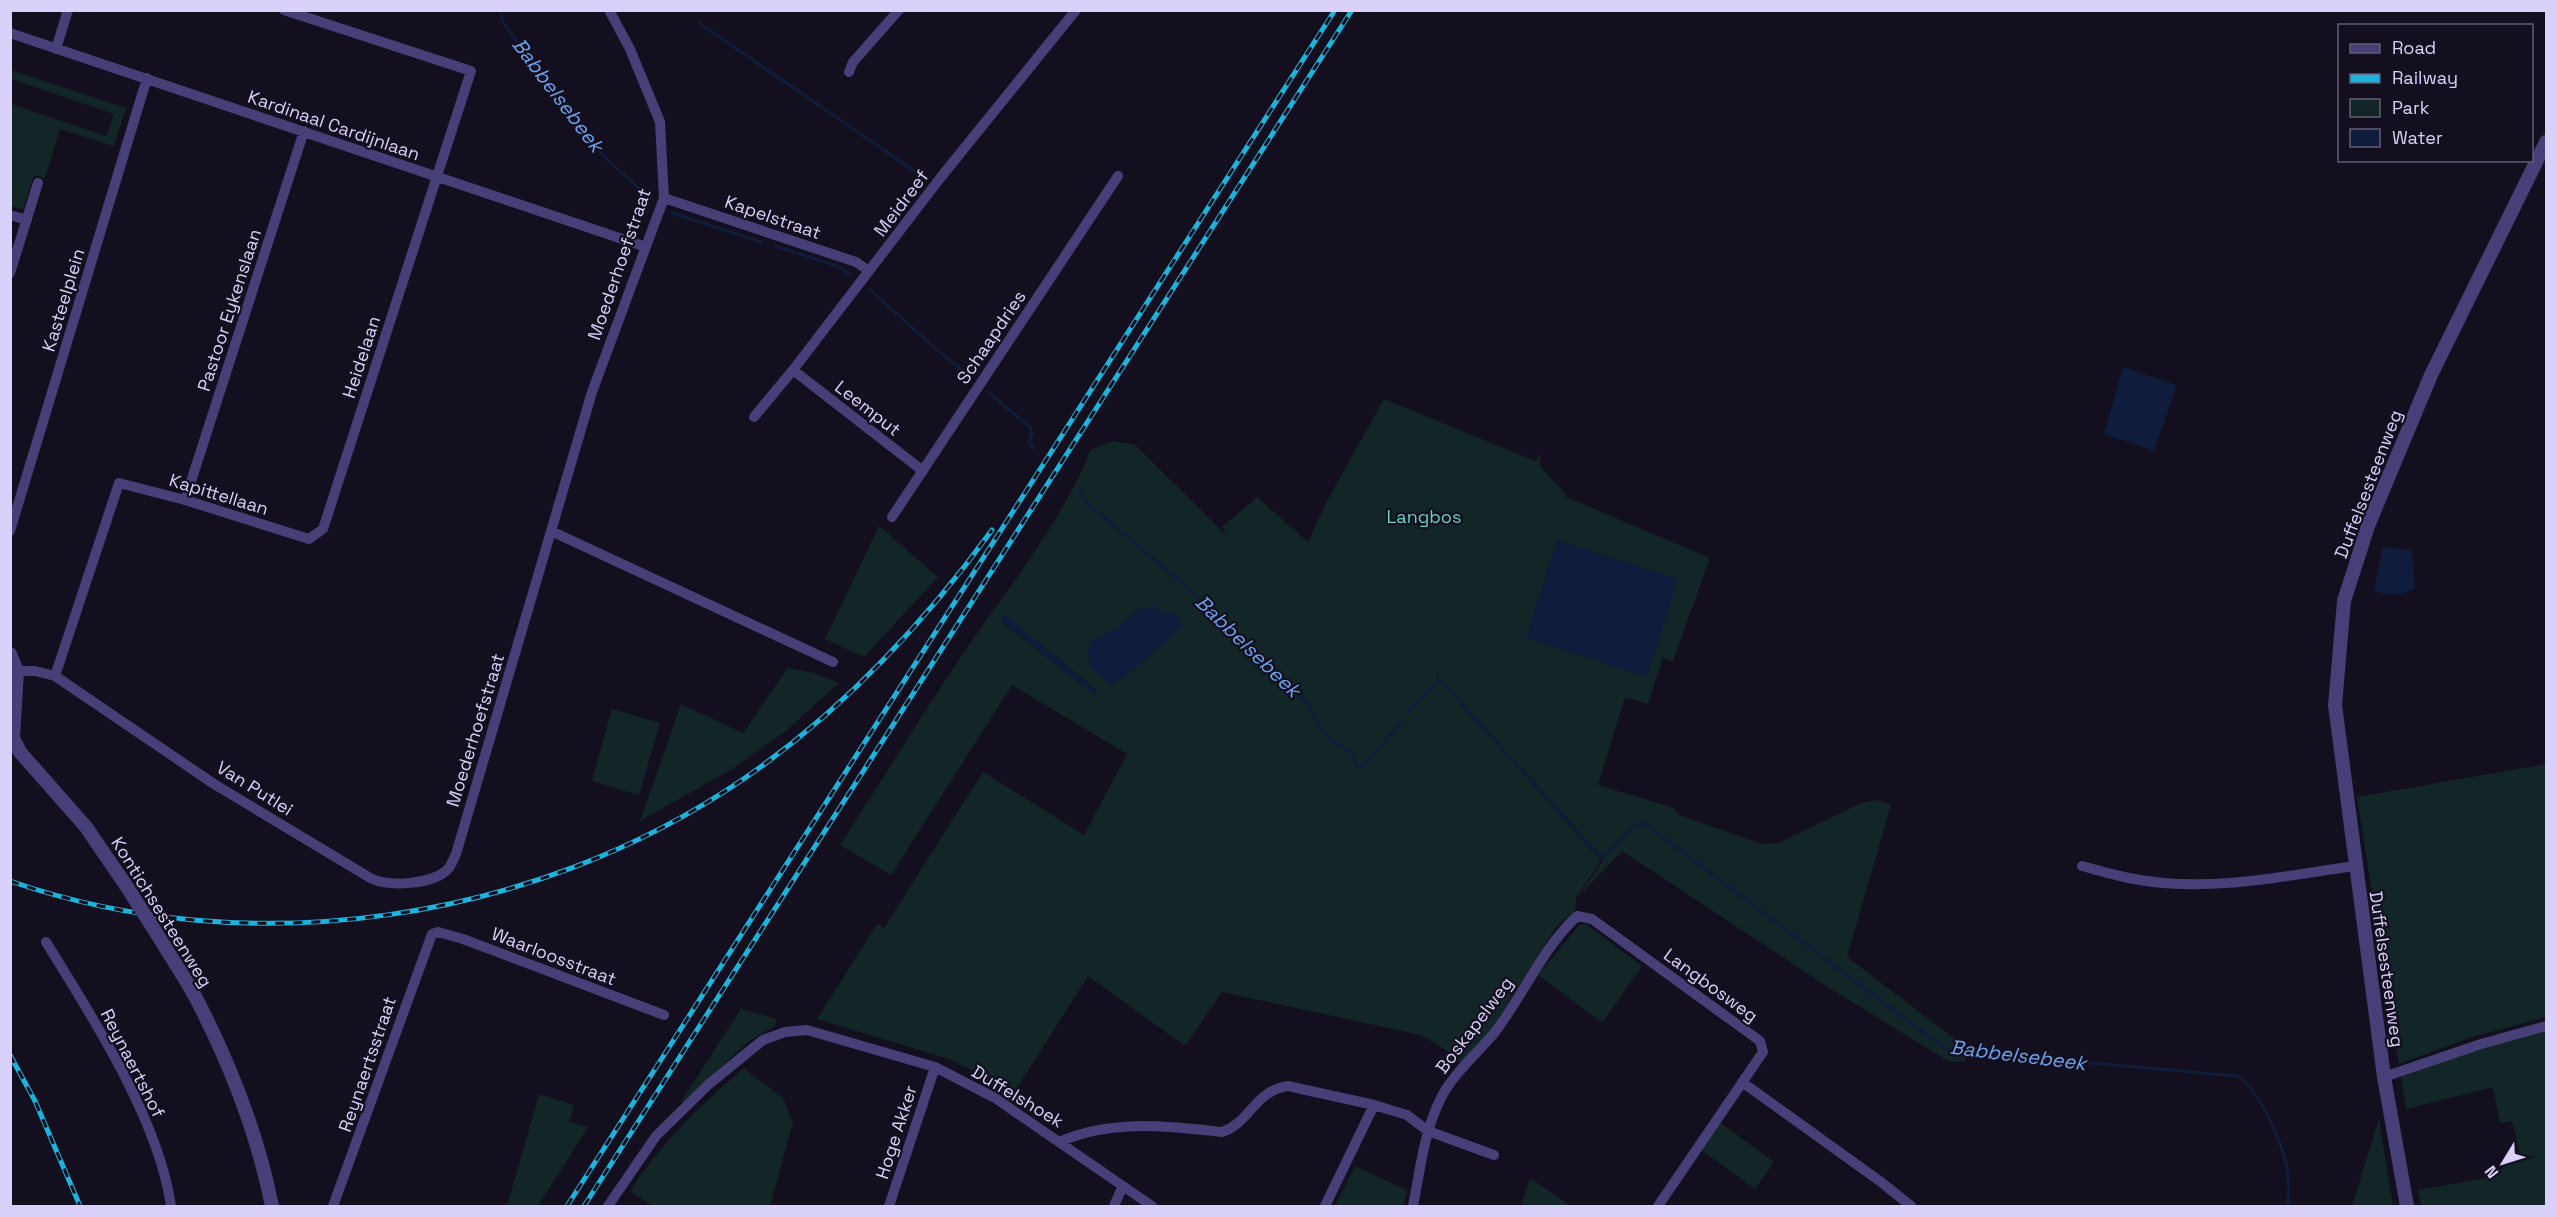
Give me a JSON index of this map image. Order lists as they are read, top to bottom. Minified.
{"streets":{"street":["Kardinaal Cardijnlaan","Meidreef","Kapelstraat","Moederhoefstraat","Kasteelplein","Pastoor Eykenslaan","Schaapdries","Heidelaan","Leemput","Duffelsesteenweg","Kapittellaan","Van Putlei","Kontichsesteenweg","Waarloosstraat","Langbosweg","Boskapelweg","Reynaertshof","Reynaertsstraat","Duffelshoek","Hoge Akker"]},"crossings":[["Kardinaal Cardijnlaan","Moederhoefstraat"],["Kardinaal Cardijnlaan","Kasteelplein"],["Kardinaal Cardijnlaan","Pastoor Eykenslaan"],["Kardinaal Cardijnlaan","Heidelaan"],["Meidreef","Kapelstraat"],["Meidreef","Leemput"],["Kapelstraat","Moederhoefstraat"],["Moederhoefstraat","Van Putlei"],["Pastoor Eykenslaan","Kapittellaan"],["Schaapdries","Leemput"],["Heidelaan","Kapittellaan"],["Kapittellaan","Van Putlei"],["Van Putlei","Kontichsesteenweg"],["Waarloosstraat","Reynaertsstraat"],["Langbosweg","Boskapelweg"],["Boskapelweg","Duffelshoek"],["Duffelshoek","Hoge Akker"]],"water":["Babbelsebeek"],"parks":["Langbos"],"legend":["Road","Railway","Park","Water"],"north":"bottom left"}
